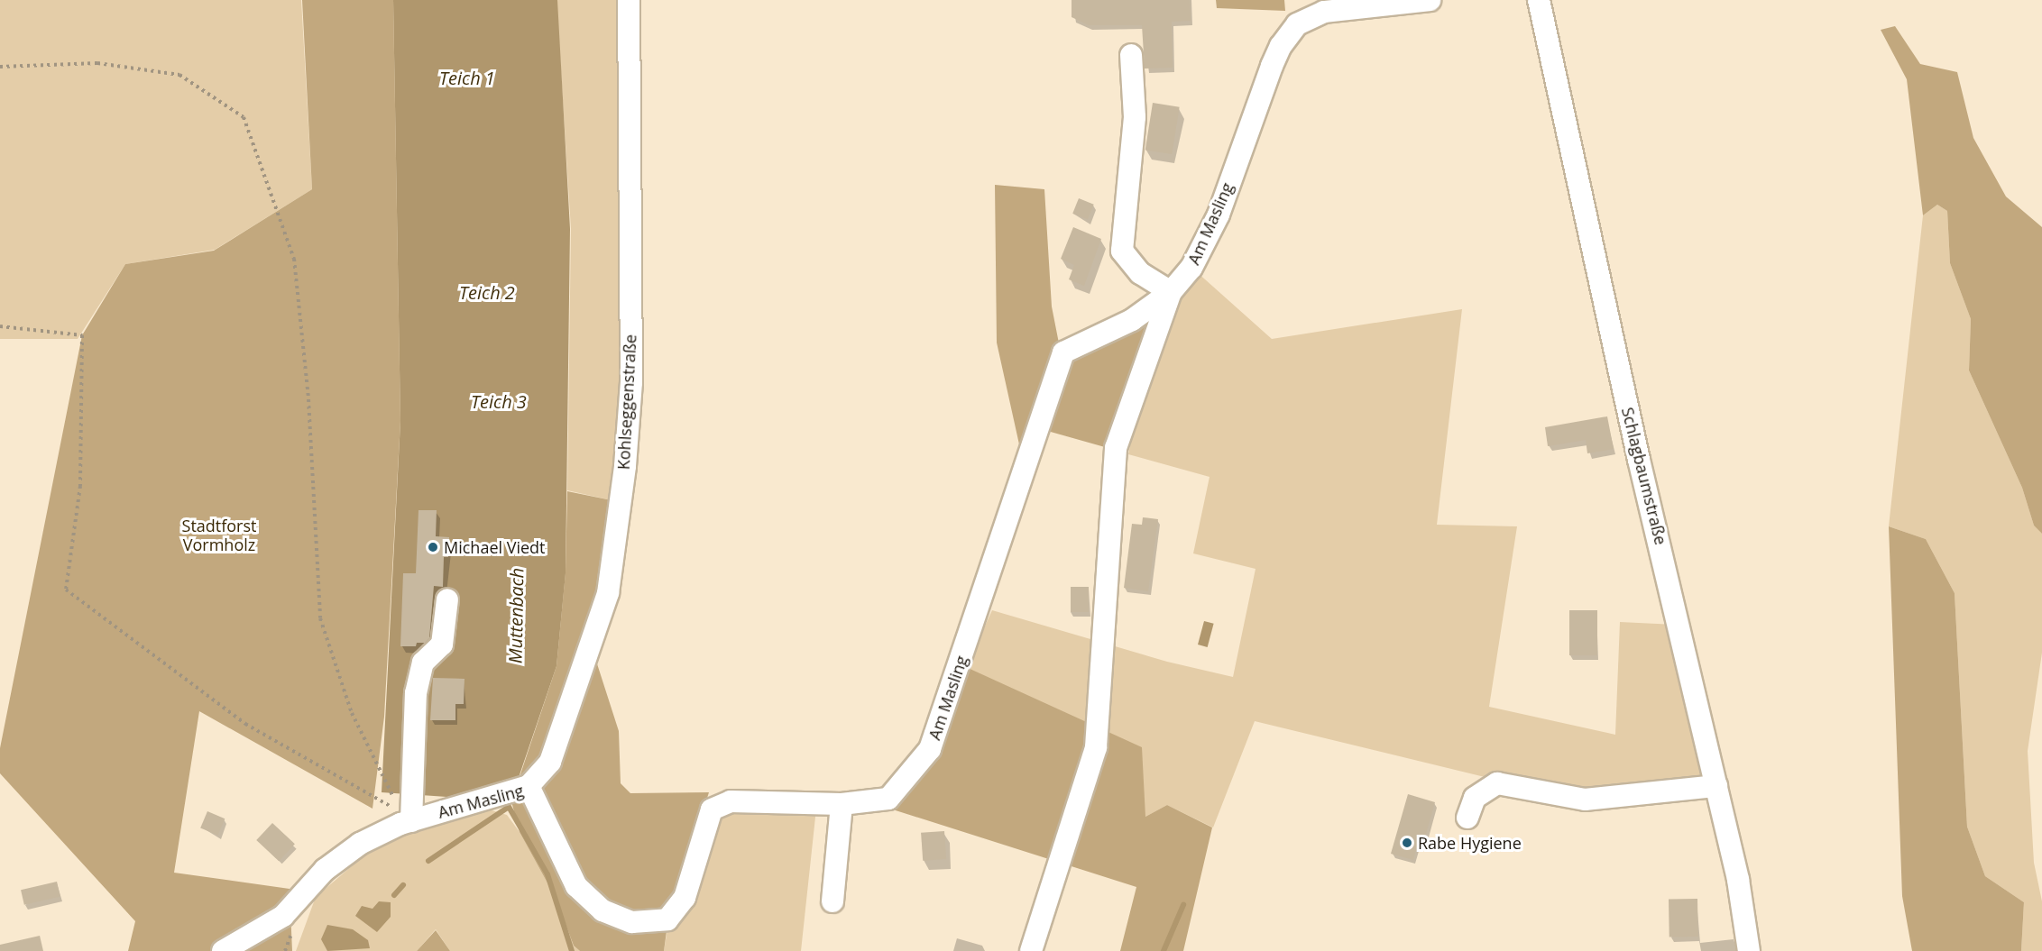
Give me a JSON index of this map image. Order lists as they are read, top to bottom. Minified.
{"streets":{"street":["Am Masling","Kohlseggenstraße","Schlagbaumstraße"]},"crossings":[["Am Masling","Kohlseggenstraße"]],"water":["Teich 1","Teich 2","Teich 3","Muttenbach"],"parks":["Stadtforst Vormholz"],"places":["Michael Viedt","Rabe Hygiene"]}
